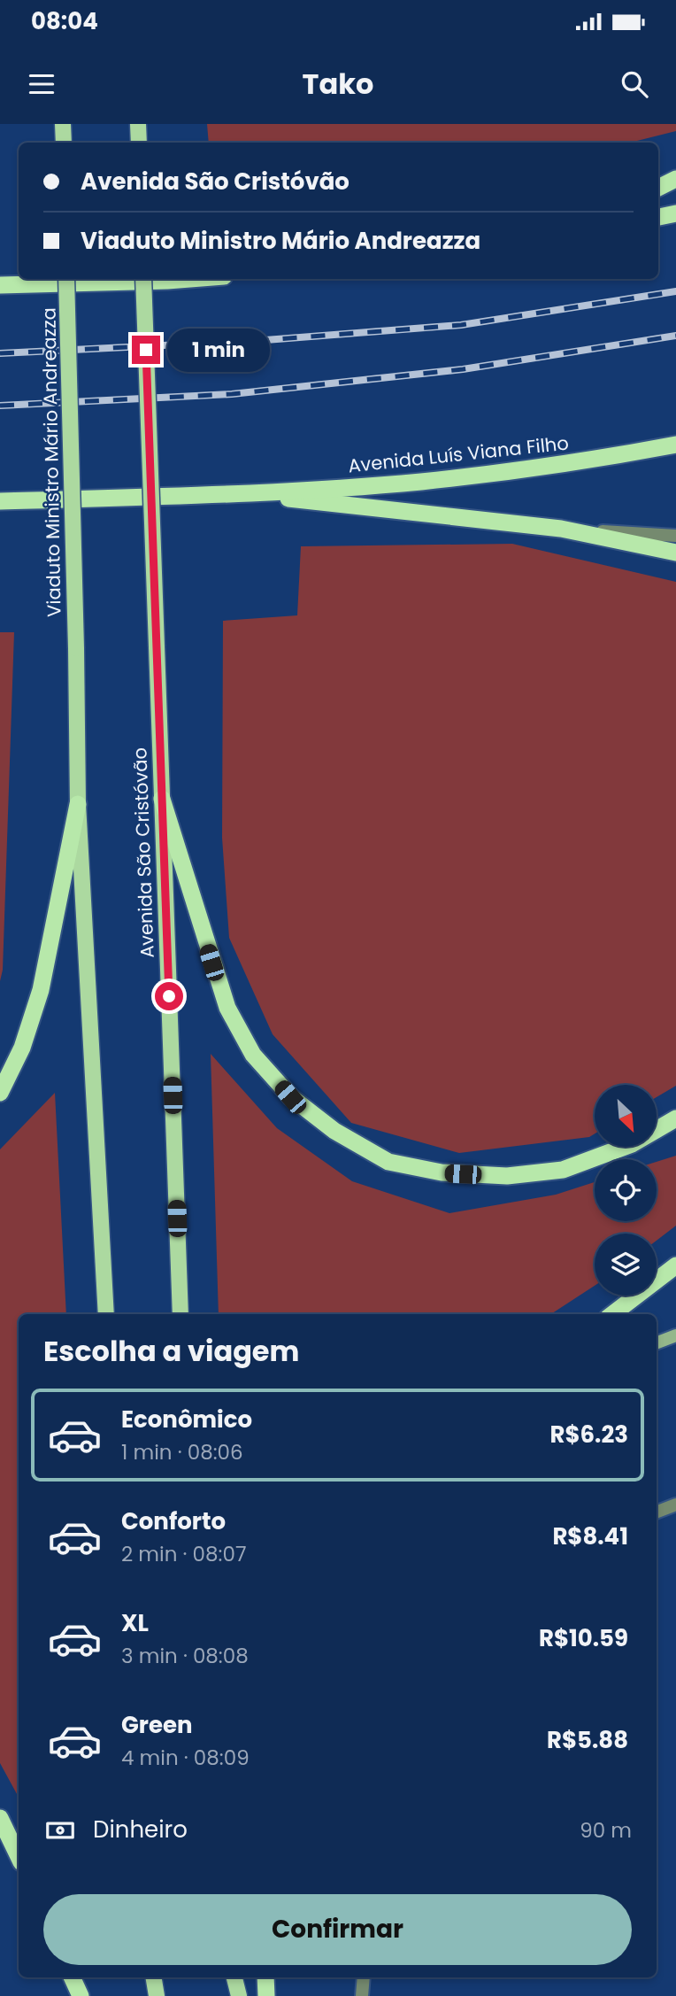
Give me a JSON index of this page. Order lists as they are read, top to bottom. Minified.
{"streets":{"highway":["Avenida Luís Viana Filho"],"main road":["Viaduto Ministro Mário Andreazza","Avenida São Cristóvão"]},"north":"bottom right","page":{"status":"08:04","header":"Tako","banner":["Avenida São Cristóvão","Viaduto Ministro Mário Andreazza"],"bubble":"1 min","heading":"Escolha a viagem","list":[{"name":"Econômico","note":"1 min · 08:06","value":"R$6.23"},{"name":"Conforto","note":"2 min · 08:07","value":"R$8.41"},{"name":"XL","note":"3 min · 08:08","value":"R$10.59"},{"name":"Green","note":"4 min · 08:09","value":"R$5.88"}],"pay":["Dinheiro","90 m"],"buttons":"Confirmar"}}
